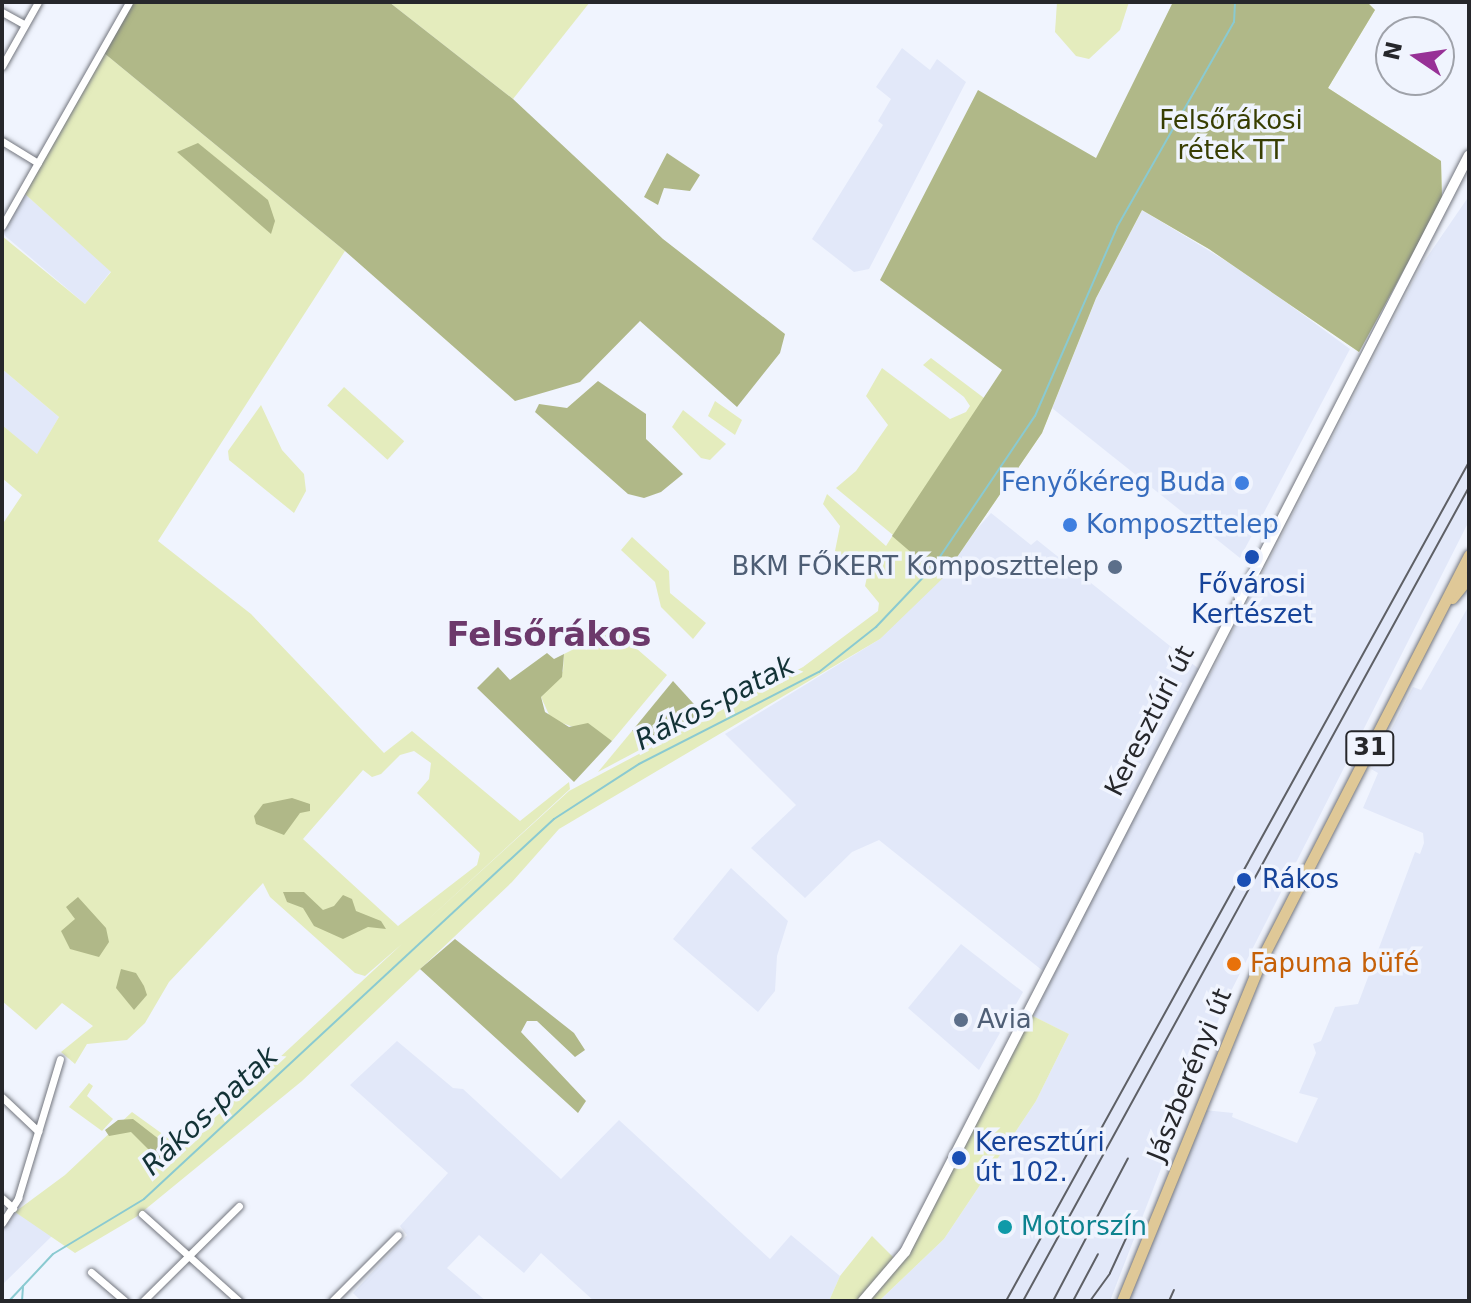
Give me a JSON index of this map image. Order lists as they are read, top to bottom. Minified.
{"streets":{"main road":["Keresztúri út","31","Jászberényi út"]},"districts":["Felsőrákos"],"water":["Rákos-patak"],"parks":["Felsőrákosi rétek TT"],"places":["Fenyőkéreg Buda","Komposzttelep","Fővárosi Kertészet","BKM FŐKERT Komposzttelep","Rákos","Fapuma büfé","Avia","Keresztúri út 102.","Motorszín"],"north":"left"}
